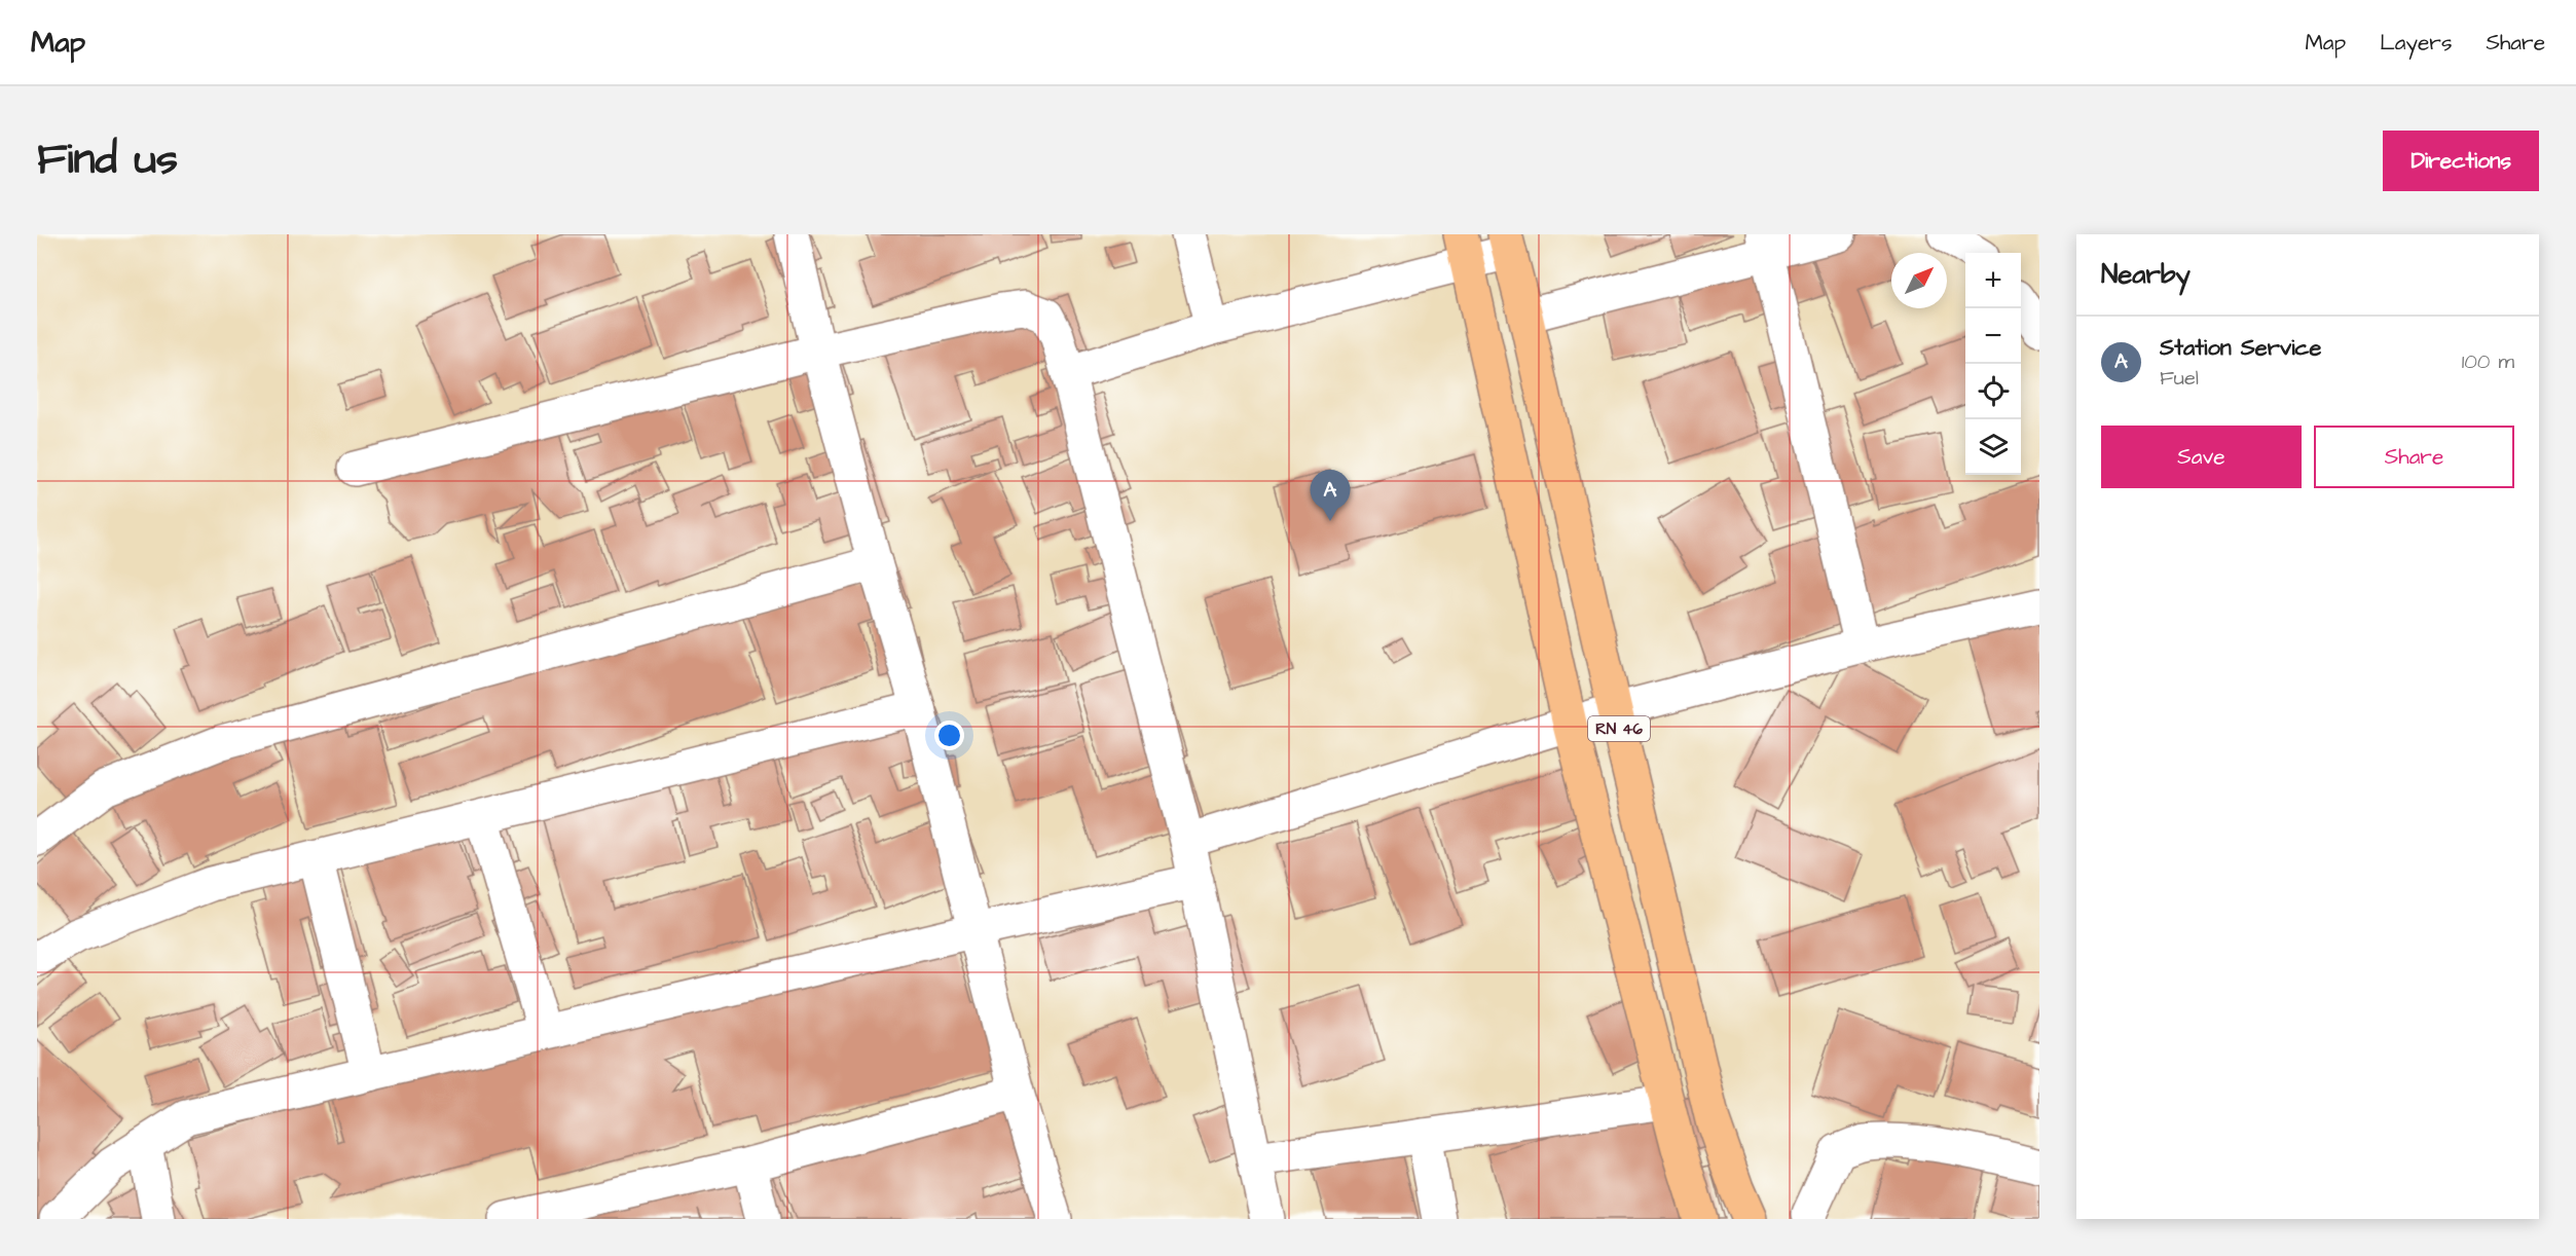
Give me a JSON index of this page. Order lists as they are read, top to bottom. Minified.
{"streets":{"main road":["RN 46"]},"north":"top right","page":{"header":"Map","nav":["Map","Layers","Share"],"title":"Find us","buttons":["Directions",["Save","Share"]],"heading":"Nearby","map_buttons":["+","−"],"list":[{"mark":"A","name":"Station Service","note":"Fuel","value":"100 m"}],"pins":"A"}}
